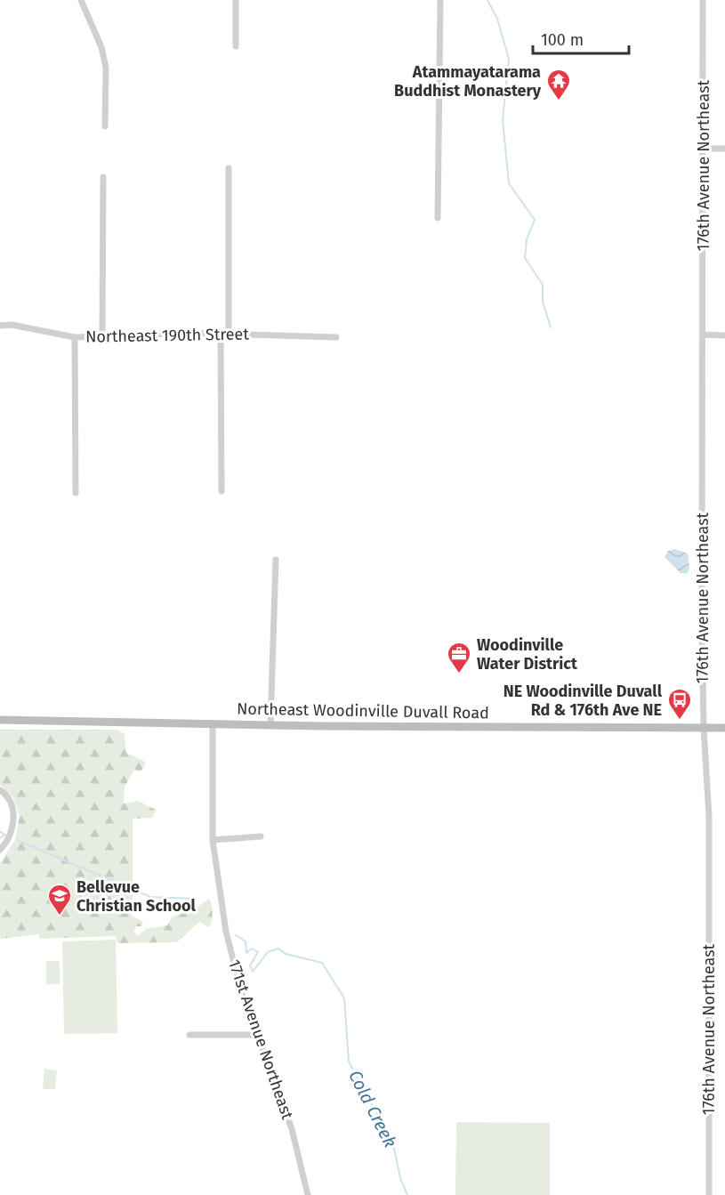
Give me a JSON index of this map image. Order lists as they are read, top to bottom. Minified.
{"streets":{"main road":["Northeast Woodinville Duvall Road"],"street":["176th Avenue Northeast","Northeast 190th Street","171st Avenue Northeast"]},"crossings":[["176th Avenue Northeast","Northeast Woodinville Duvall Road"],["Northeast Woodinville Duvall Road","171st Avenue Northeast"]],"water":["Cold Creek"],"places":{"temple":["Atammayatarama Buddhist Monastery"],"office":["Woodinville Water District"],"bus stop":["NE Woodinville Duvall Rd & 176th Ave NE"],"school or university":["Bellevue Christian School"]},"scale_bar":"100 m"}
